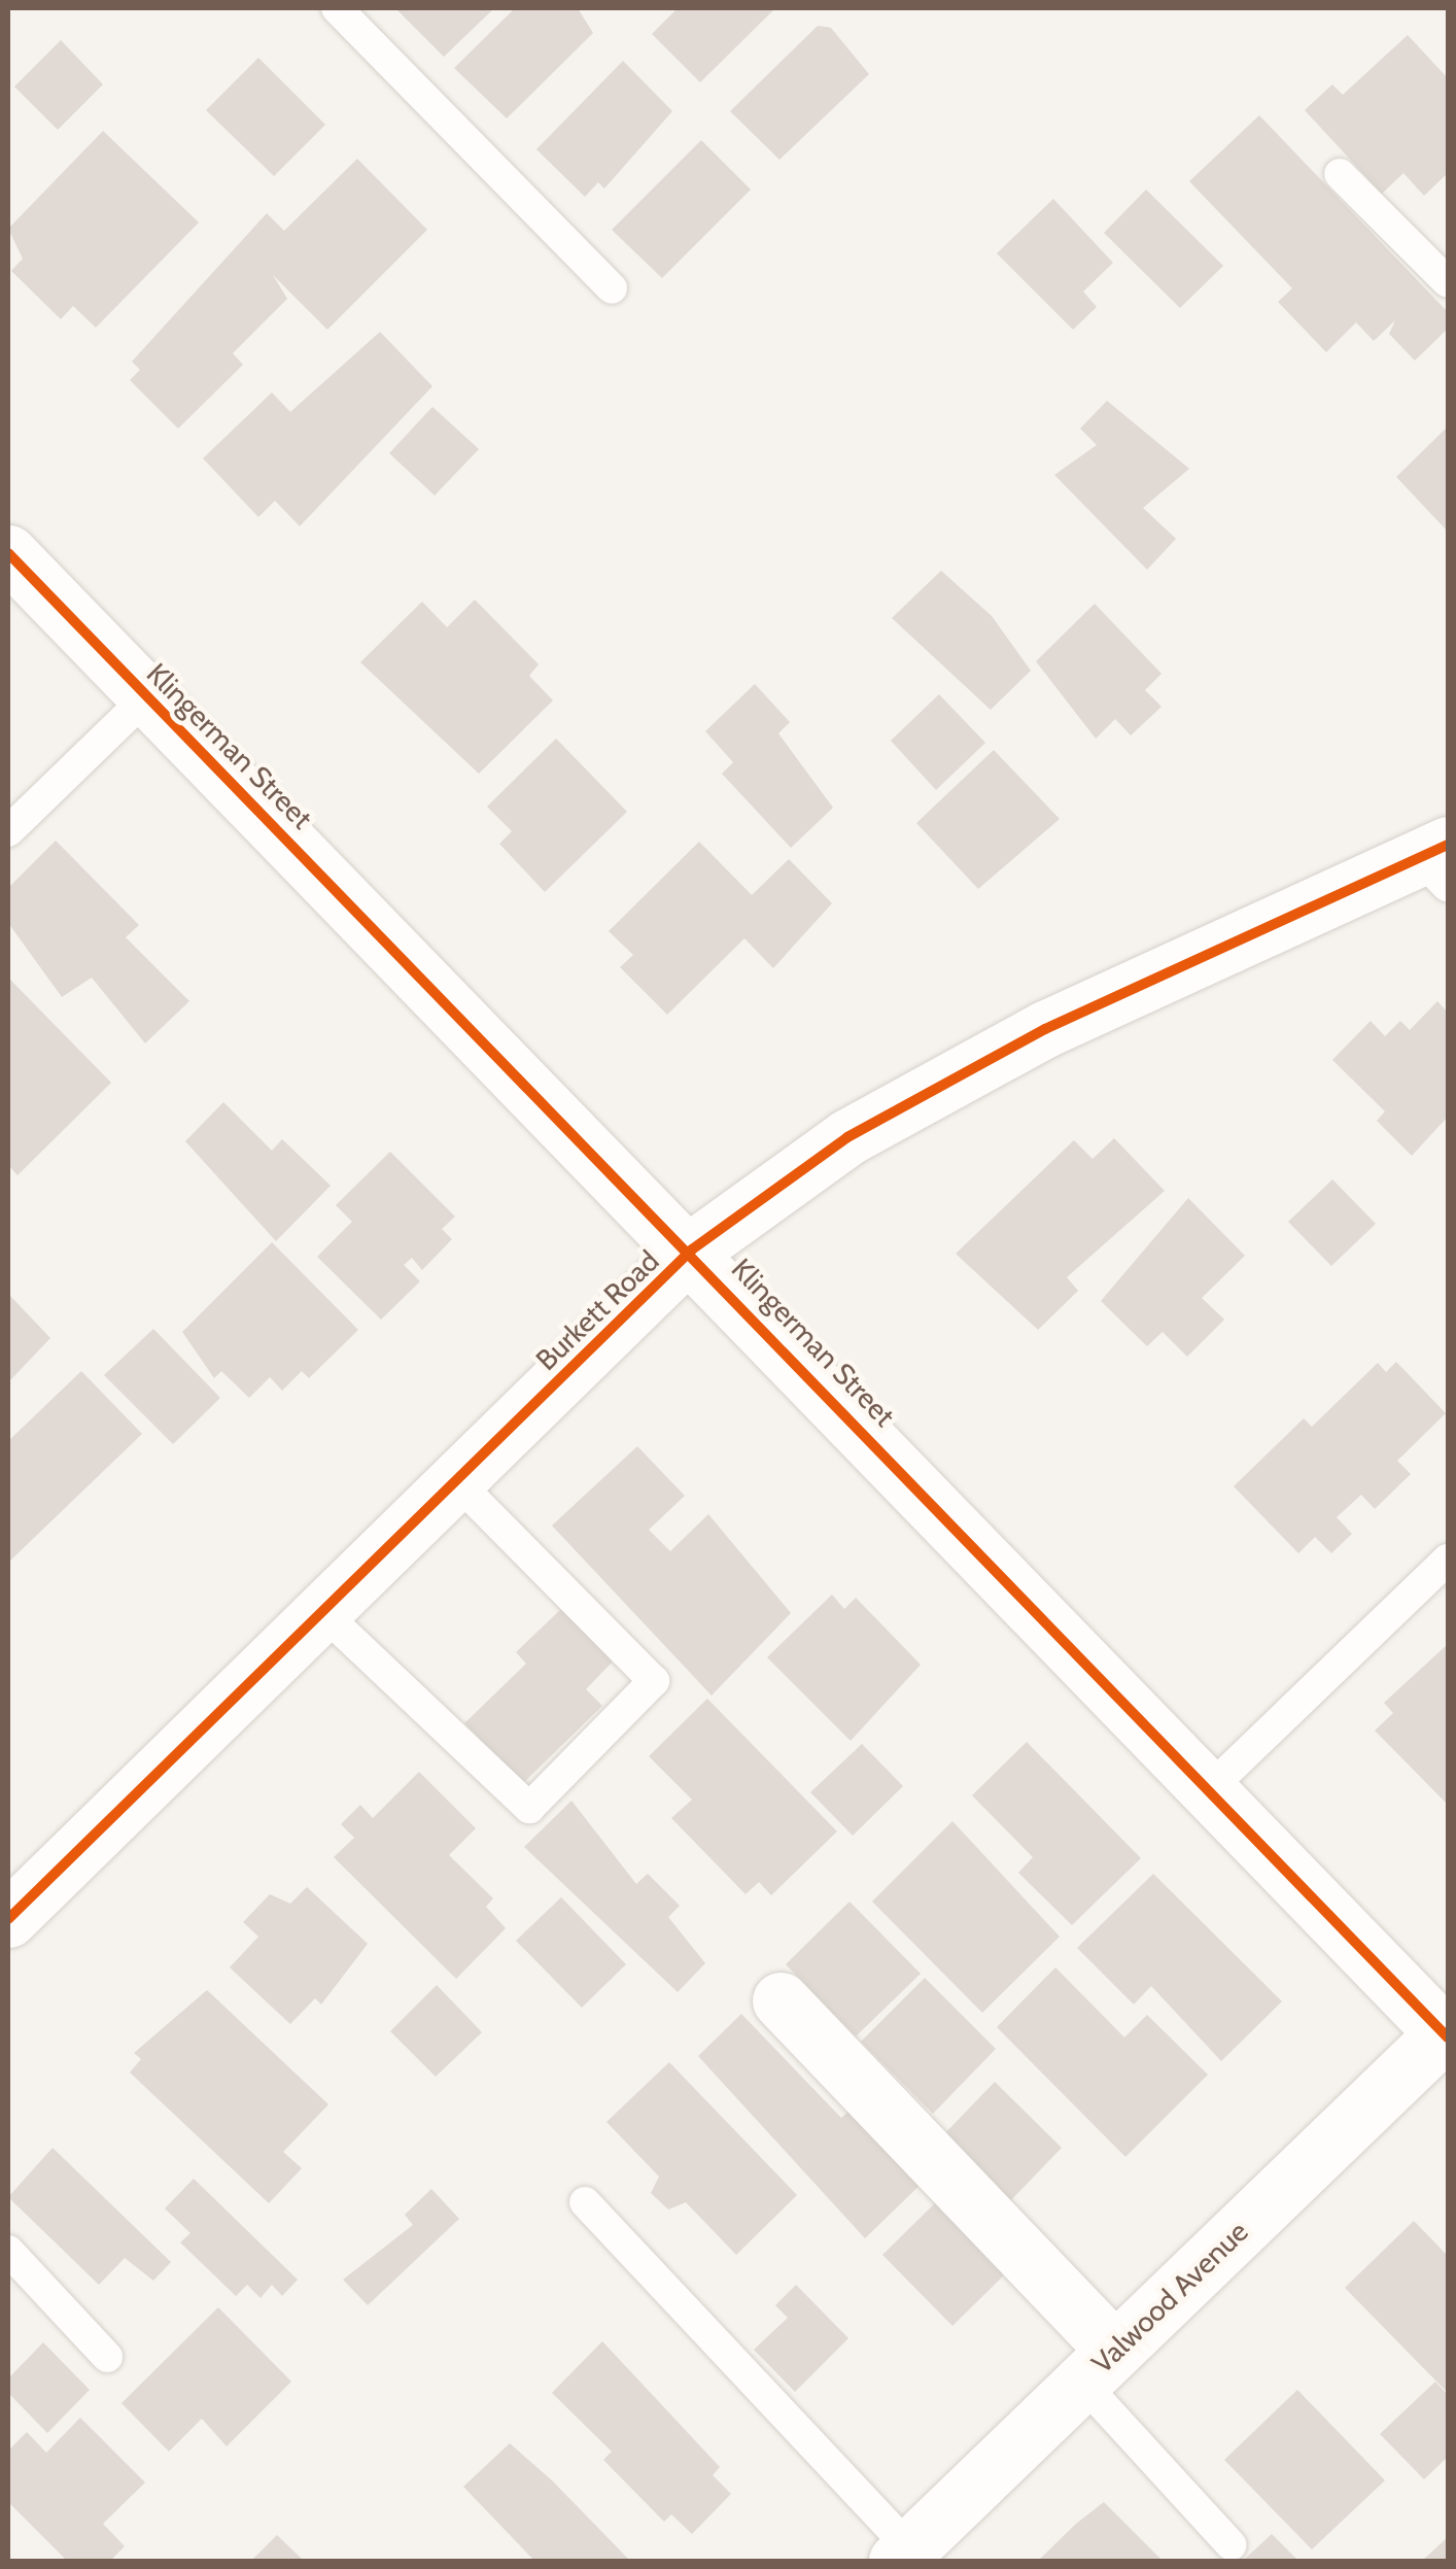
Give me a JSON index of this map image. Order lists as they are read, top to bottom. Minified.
{"streets":{"street":["Klingerman Street","Burkett Road","Valwood Avenue"]},"crossings":[["Klingerman Street","Burkett Road"],["Klingerman Street","Valwood Avenue"]]}
